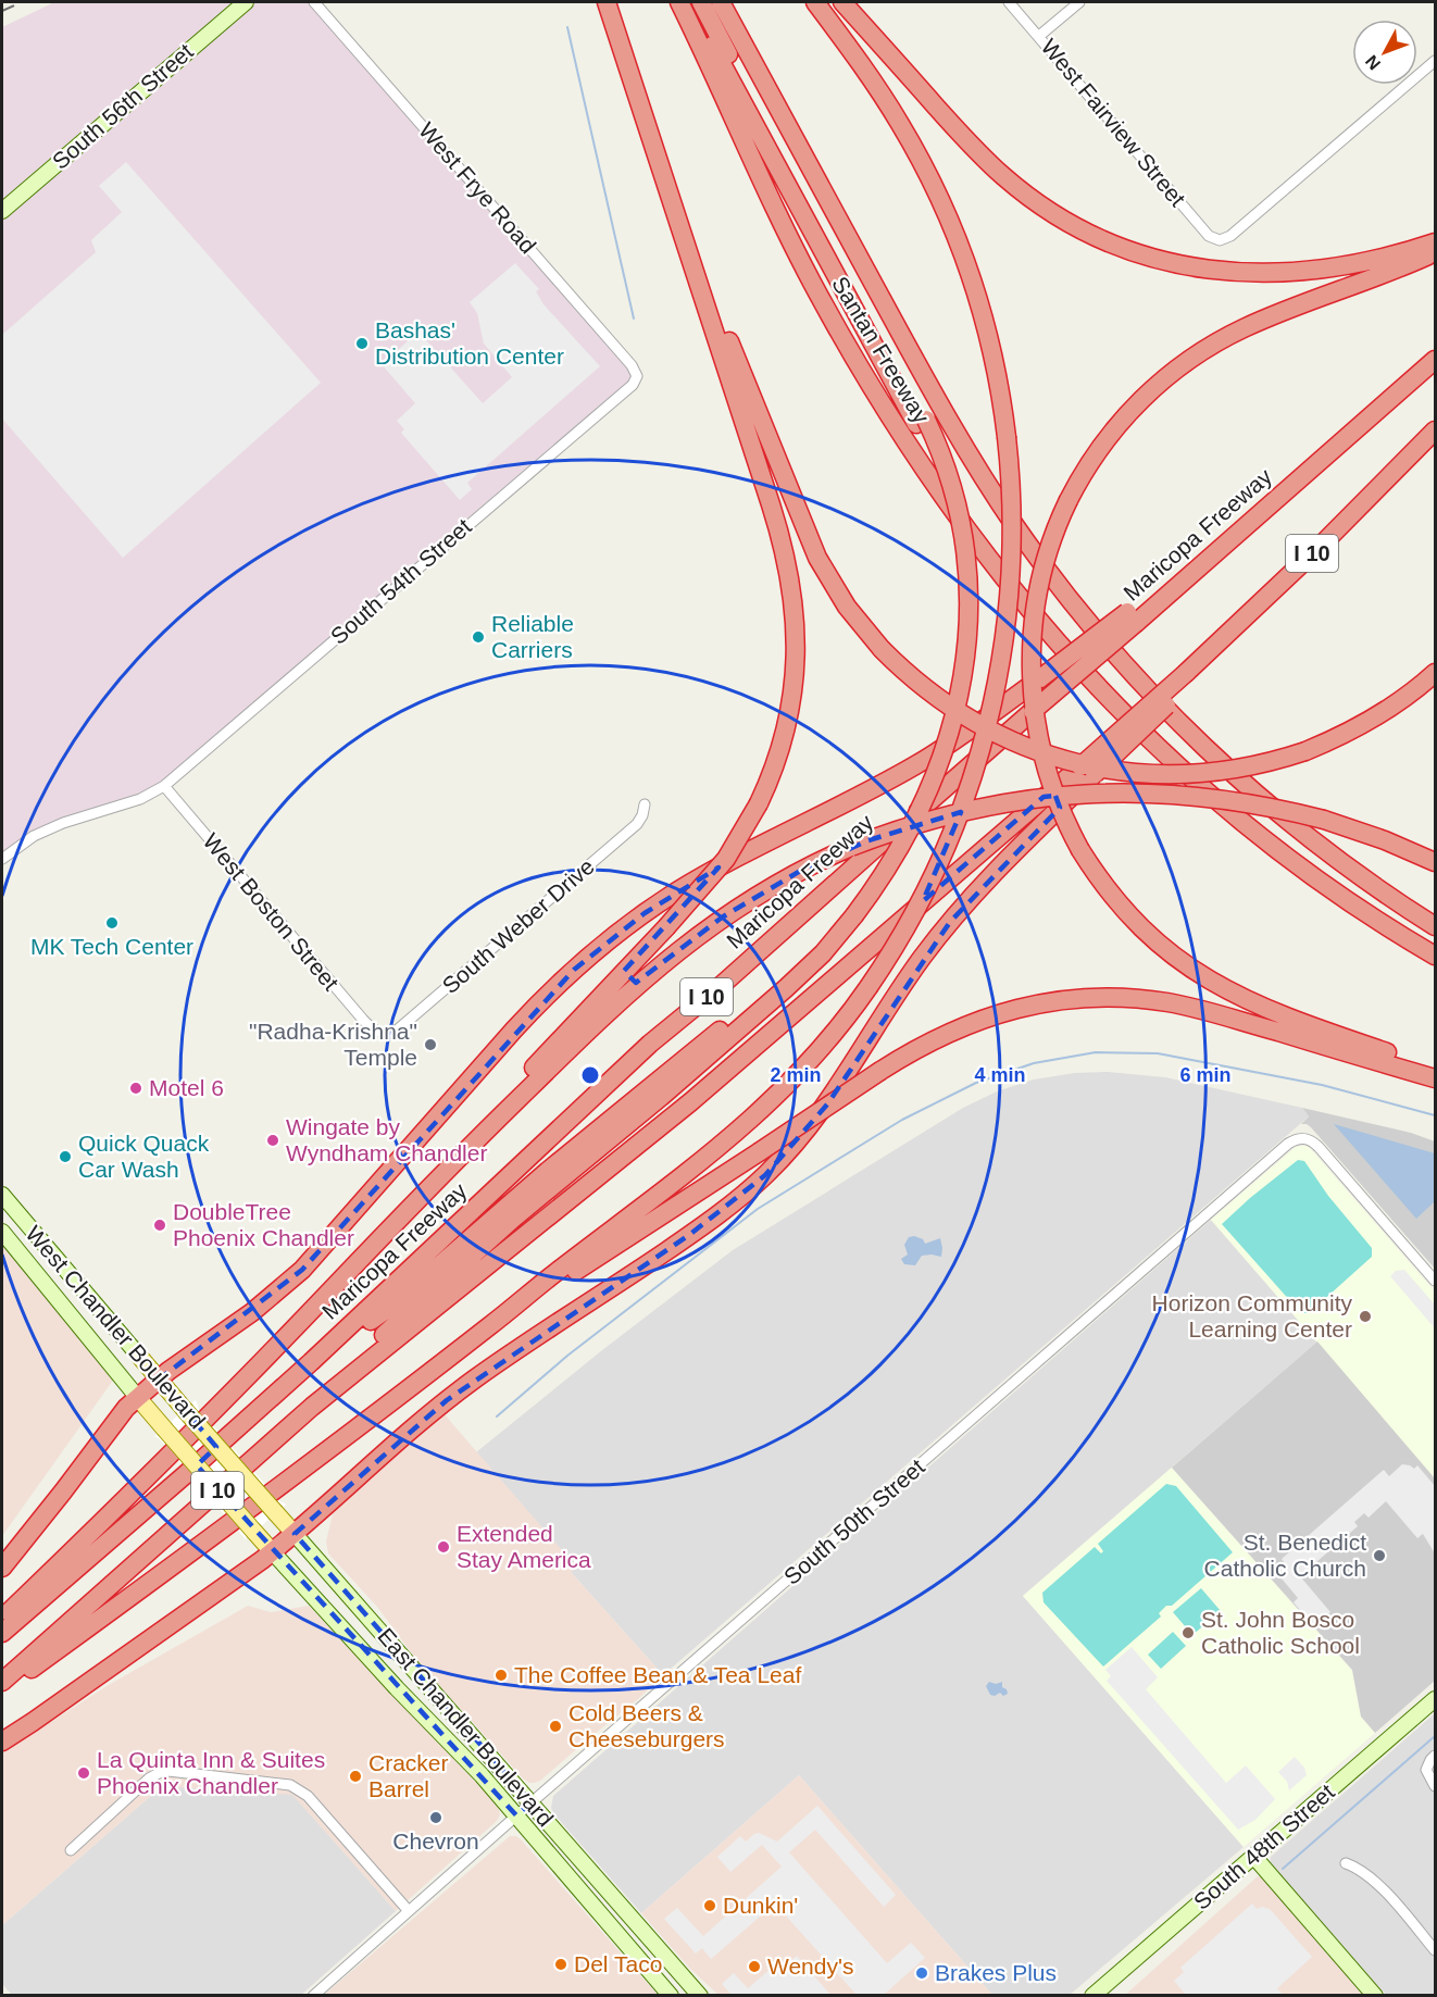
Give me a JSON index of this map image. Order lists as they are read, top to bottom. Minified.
{"streets":{"highway":["Santan Freeway","Maricopa Freeway","I 10"],"main road":["South 56th Street","West Chandler Boulevard","East Chandler Boulevard","South 48th Street"],"street":["West Fairview Street","West Frye Road","South 54th Street","West Boston Street","South Weber Drive","South 50th Street"]},"crossings":[["West Frye Road","South 54th Street"],["South 54th Street","West Boston Street"],["West Boston Street","South Weber Drive"],["West Chandler Boulevard","East Chandler Boulevard"],["South 50th Street","East Chandler Boulevard"]],"places":["Bashas' Distribution Center","Reliable Carriers","MK Tech Center","\"Radha-Krishna\" Temple","Motel 6","Wingate by Wyndham Chandler","Quick Quack Car Wash","DoubleTree Phoenix Chandler","Horizon Community Learning Center","Extended Stay America","St. Benedict Catholic Church","St. John Bosco Catholic School","The Coffee Bean & Tea Leaf","Cold Beers & Cheeseburgers","La Quinta Inn & Suites Phoenix Chandler","Cracker Barrel","Chevron","Dunkin'","Del Taco","Wendy's","Brakes Plus"],"north":"bottom left","rings":["2 min","4 min","6 min"]}
